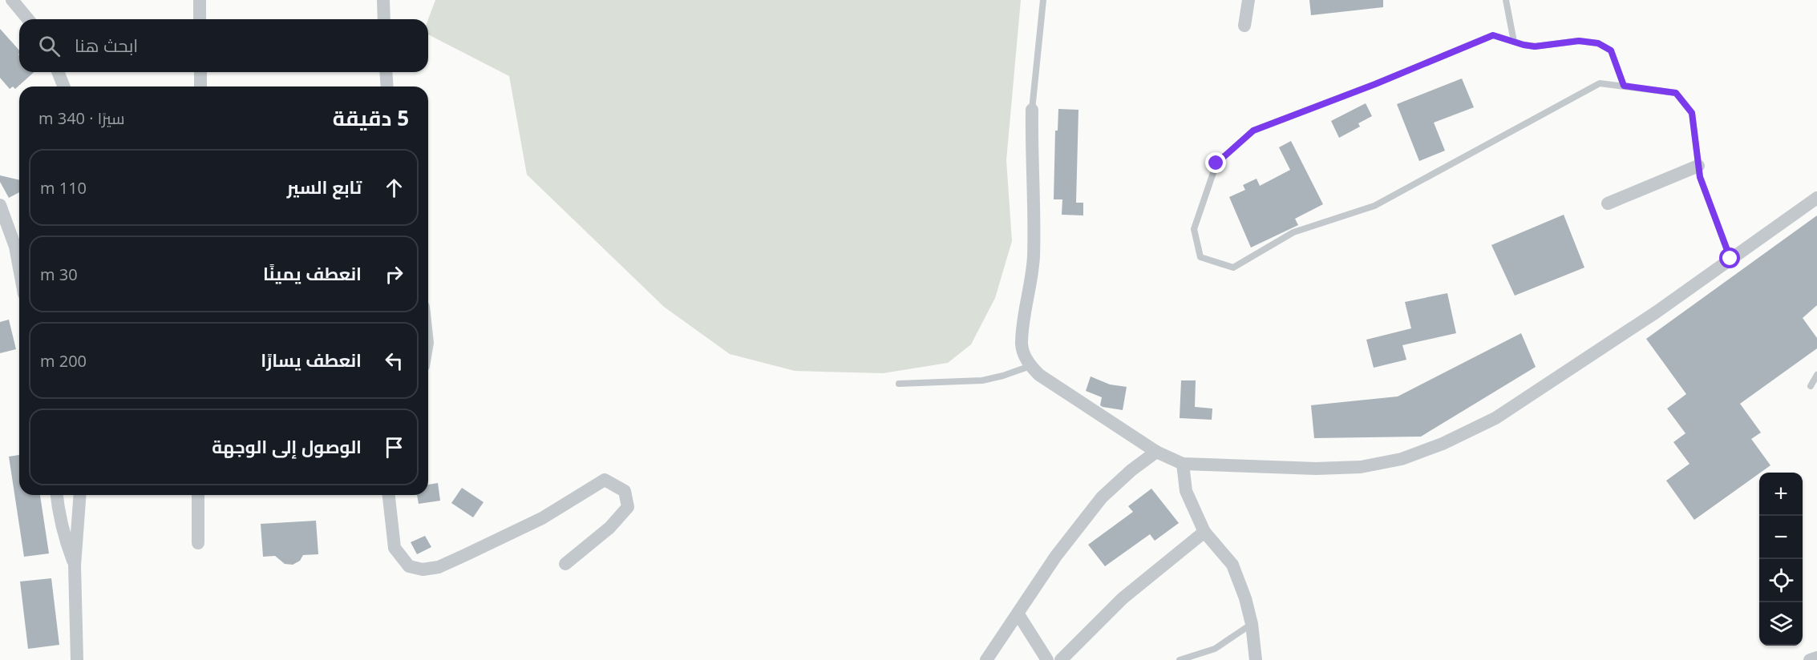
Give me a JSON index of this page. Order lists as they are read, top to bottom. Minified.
{"page":{"search":"ابحث هنا","heading":["5 دقيقة","سيرًا · 340 m"],"list":[["تابع السير","110 m"],["انعطف يمينًا","30 m"],["انعطف يسارًا","200 m"],"الوصول إلى الوجهة"],"map_buttons":["+","−"]}}
